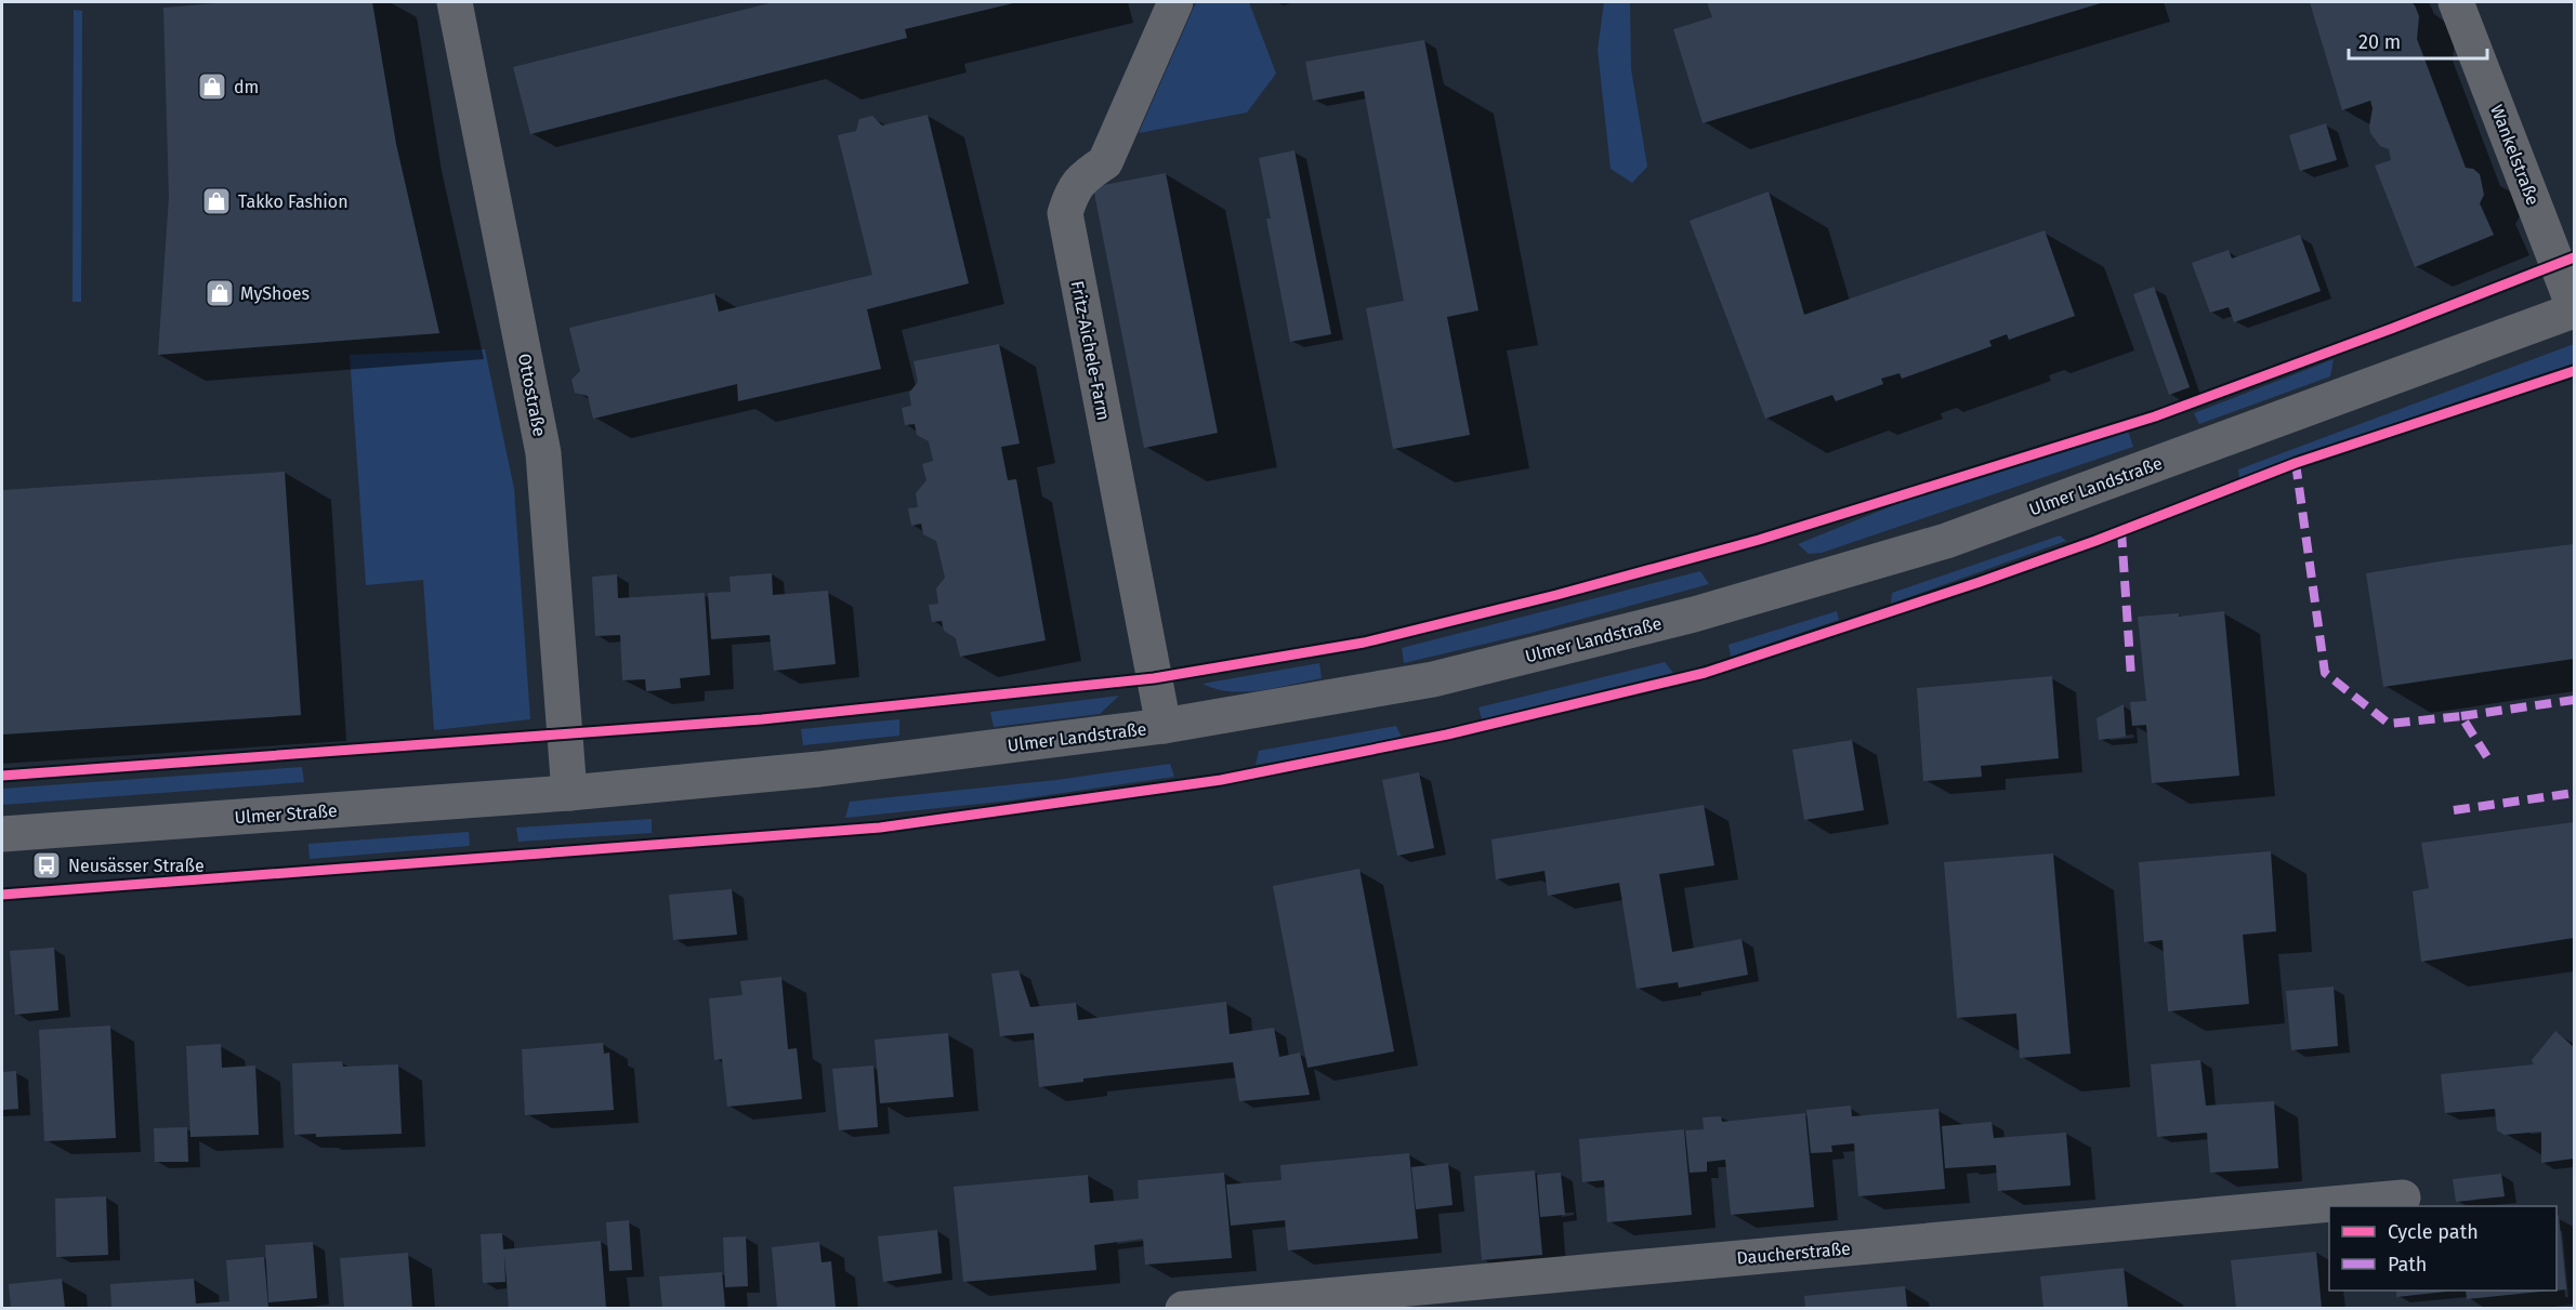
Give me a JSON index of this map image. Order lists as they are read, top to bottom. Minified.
{"streets":{"street":["Wankelstraße","Fritz-Aichele-Farm","Ottostraße","Ulmer Landstraße","Ulmer Straße","Daucherstraße"]},"crossings":[["Wankelstraße","Ulmer Landstraße"],["Fritz-Aichele-Farm","Ulmer Landstraße"],["Ottostraße","Ulmer Landstraße"],["Ottostraße","Ulmer Straße"],["Ulmer Landstraße","Ulmer Straße"]],"places":{"shop":["dm","Takko Fashion","MyShoes"],"bus stop":["Neusässer Straße"]},"legend":["Cycle path","Path"],"scale_bar":"20 m"}
